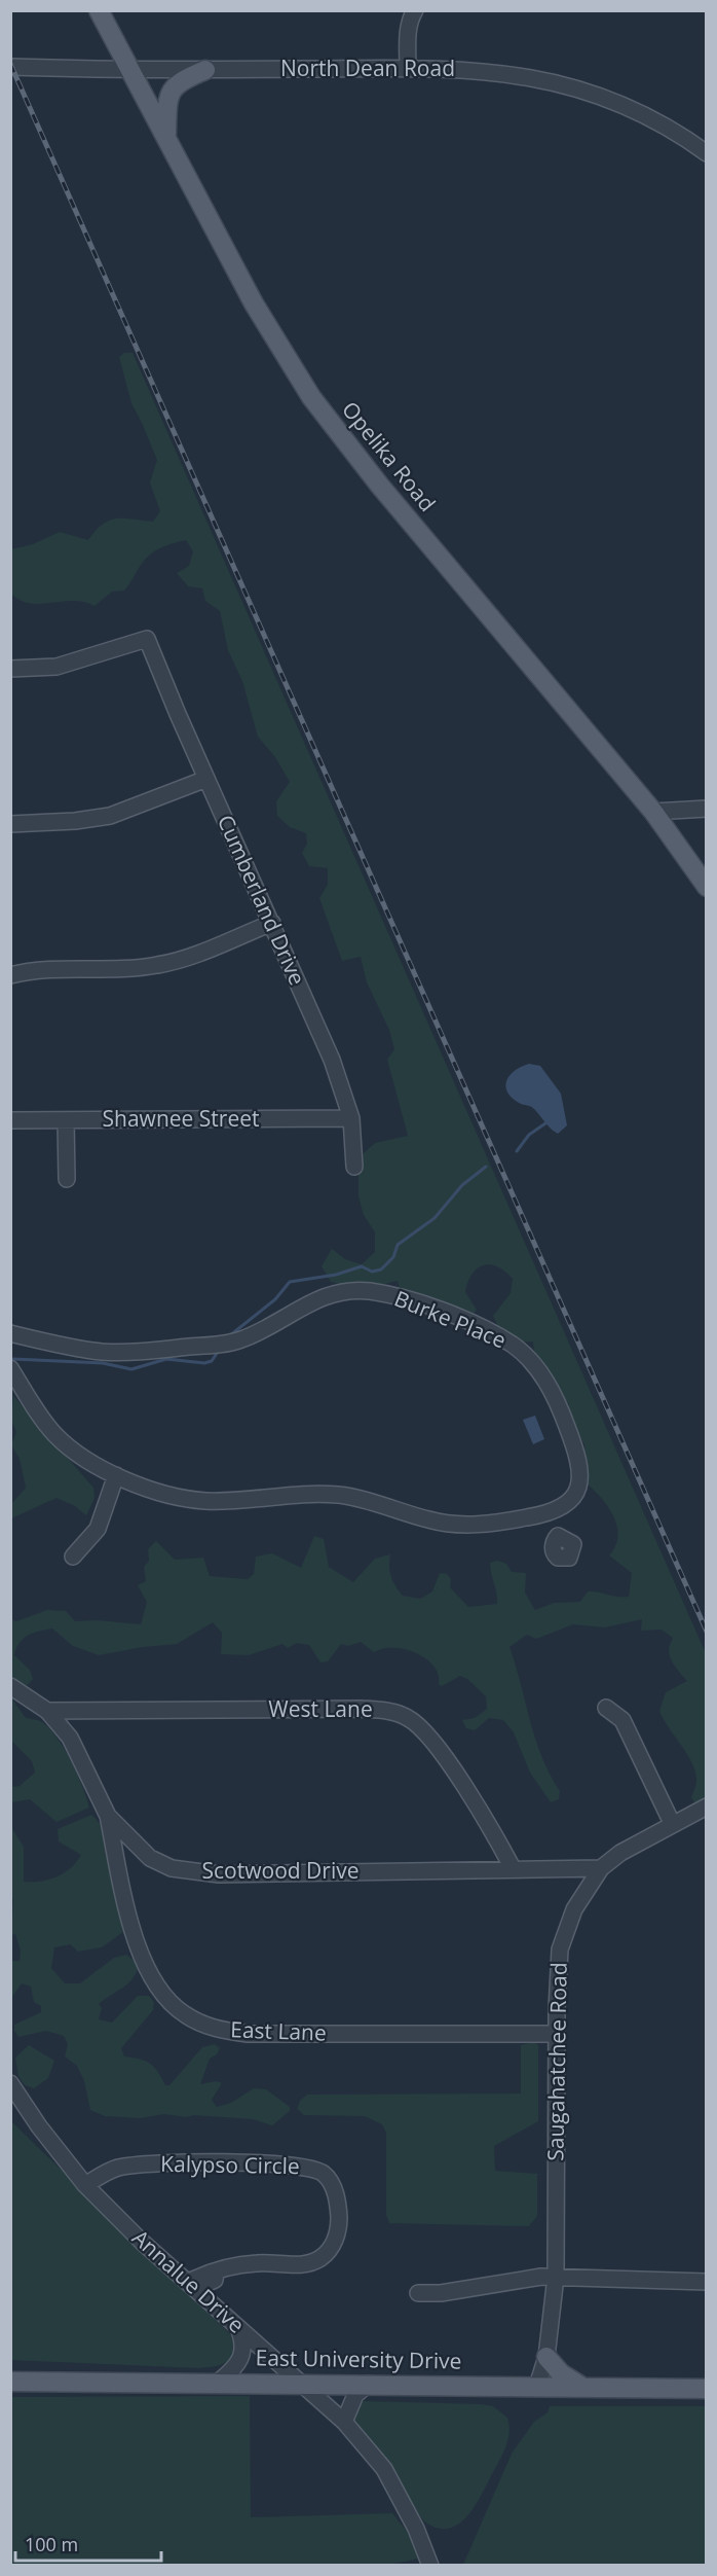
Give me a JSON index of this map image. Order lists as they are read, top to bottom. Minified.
{"streets":{"main road":["Opelika Road","East University Drive"],"street":["North Dean Road","Cumberland Drive","Shawnee Street","Burke Place","West Lane","Scotwood Drive","East Lane","Saugahatchee Road","Kalypso Circle","Annalue Drive"]},"crossings":[["North Dean Road","Opelika Road"],["Cumberland Drive","Shawnee Street"],["West Lane","Scotwood Drive"],["Scotwood Drive","East Lane"],["Scotwood Drive","Saugahatchee Road"],["East Lane","Saugahatchee Road"],["Saugahatchee Road","East University Drive"],["Kalypso Circle","Annalue Drive"],["Annalue Drive","East University Drive"]],"scale_bar":"100 m"}
